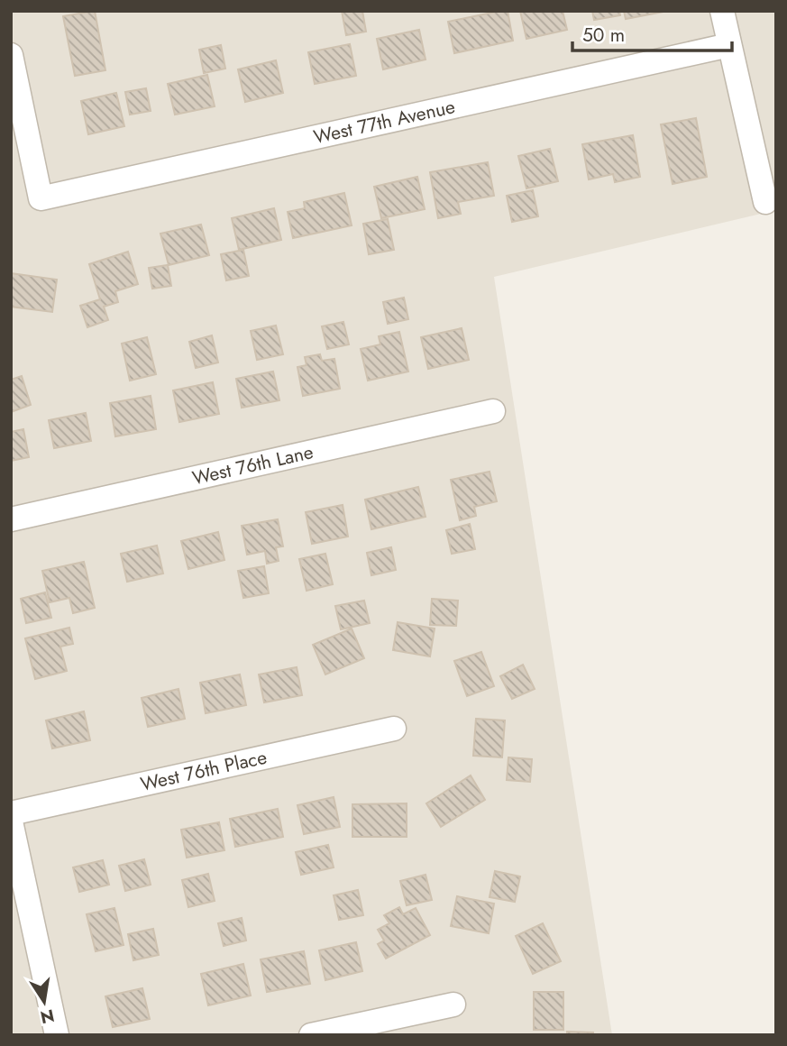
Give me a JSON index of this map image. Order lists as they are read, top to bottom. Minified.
{"streets":{"street":["West 77th Avenue","West 76th Lane","West 76th Place"]},"scale_bar":"50 m","north":"bottom"}
